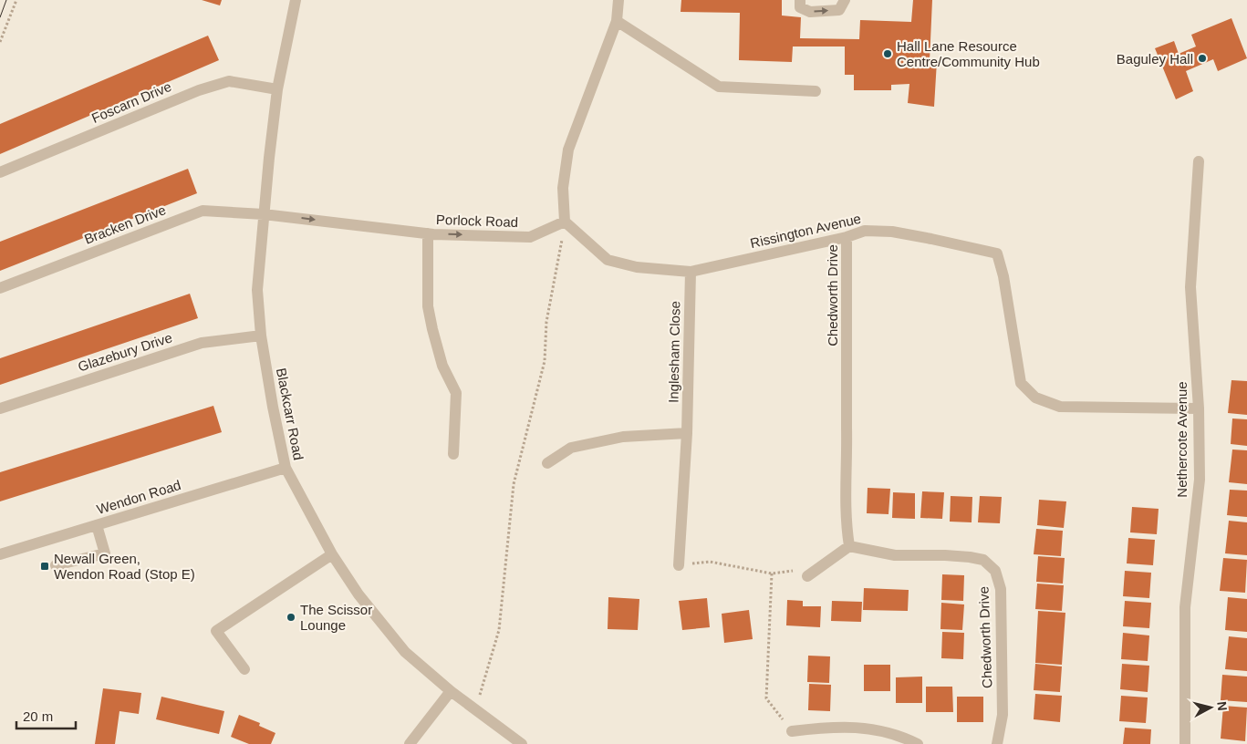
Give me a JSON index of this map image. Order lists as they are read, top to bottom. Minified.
{"streets":{"street":["Foscarn Drive","Porlock Road","Bracken Drive","Rissington Avenue","Chedworth Drive","Glazebury Drive","Inglesham Close","Blackcarr Road","Nethercote Avenue","Wendon Road"]},"crossings":[["Foscarn Drive","Blackcarr Road"],["Porlock Road","Bracken Drive"],["Porlock Road","Rissington Avenue"],["Porlock Road","Blackcarr Road"],["Bracken Drive","Blackcarr Road"],["Rissington Avenue","Chedworth Drive"],["Rissington Avenue","Inglesham Close"],["Rissington Avenue","Nethercote Avenue"],["Glazebury Drive","Blackcarr Road"],["Blackcarr Road","Wendon Road"]],"one_way":["Porlock Road"],"places":{"other":["Hall Lane Resource Centre/Community Hub","Baguley Hall","The Scissor Lounge"],"transit":["Newall Green, Wendon Road (Stop E)"]},"scale_bar":"20 m","north":"right"}
